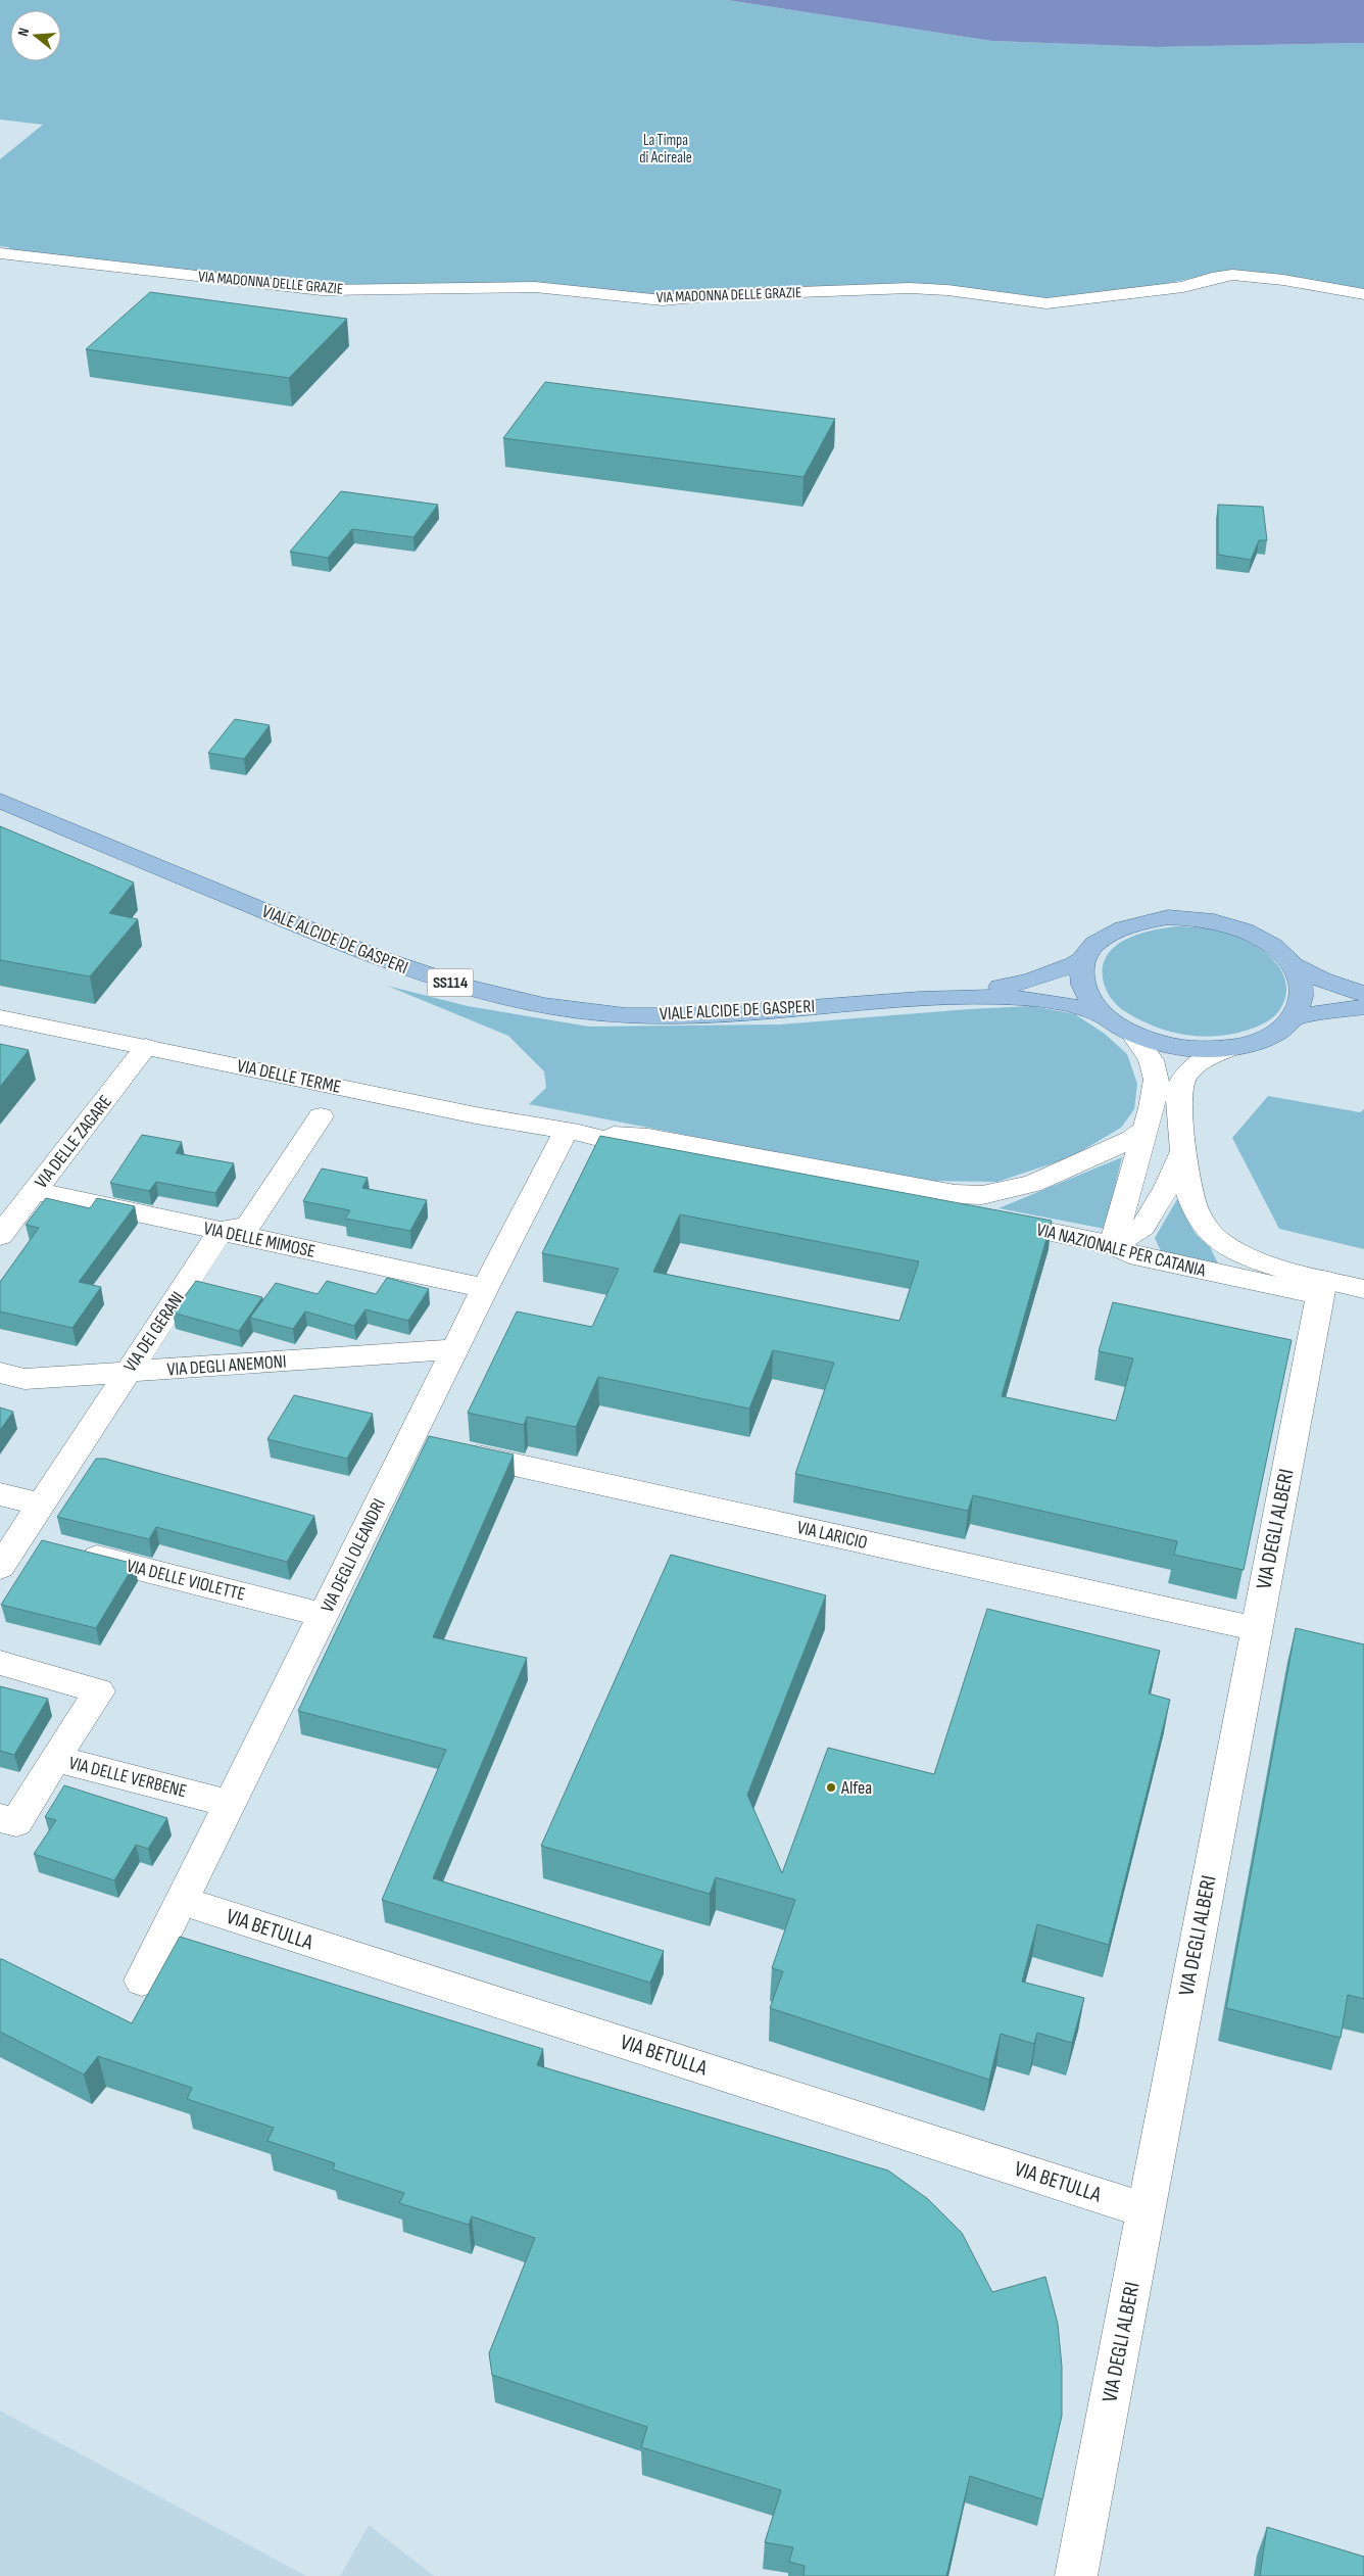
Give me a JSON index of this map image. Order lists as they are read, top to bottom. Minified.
{"streets":{"main road":["VIALE ALCIDE DE GASPERI","SS114"],"street":["VIA MADONNA DELLE GRAZIE","VIA DELLE TERME","VIA DELLE ZAGARE","VIA DELLE MIMOSE","VIA NAZIONALE PER CATANIA","VIA DEI GERANI","VIA DEGLI ANEMONI","VIA DEGLI ALBERI","VIA LARICIO","VIA DEGLI OLEANDRI","VIA DELLE VIOLETTE","VIA DELLE VERBENE","VIA BETULLA"]},"crossings":[["VIA DELLE TERME","VIA DELLE ZAGARE"],["VIA DELLE TERME","VIA NAZIONALE PER CATANIA"],["VIA DELLE TERME","VIA DEGLI OLEANDRI"],["VIA DELLE ZAGARE","VIA DELLE MIMOSE"],["VIA DELLE MIMOSE","VIA DEI GERANI"],["VIA DELLE MIMOSE","VIA DEGLI OLEANDRI"],["VIA NAZIONALE PER CATANIA","VIA DEGLI ALBERI"],["VIA NAZIONALE PER CATANIA","VIA DEGLI OLEANDRI"],["VIA DEI GERANI","VIA DEGLI ANEMONI"],["VIA DEI GERANI","VIA DELLE VIOLETTE"],["VIA DEGLI ANEMONI","VIA DEGLI OLEANDRI"],["VIA DEGLI ALBERI","VIA LARICIO"],["VIA DEGLI ALBERI","VIA BETULLA"],["VIA LARICIO","VIA DEGLI OLEANDRI"],["VIA DEGLI OLEANDRI","VIA DELLE VIOLETTE"],["VIA DEGLI OLEANDRI","VIA DELLE VERBENE"],["VIA DEGLI OLEANDRI","VIA BETULLA"]],"parks":["La Timpa di Acireale"],"places":["Alfea"],"north":"left"}
